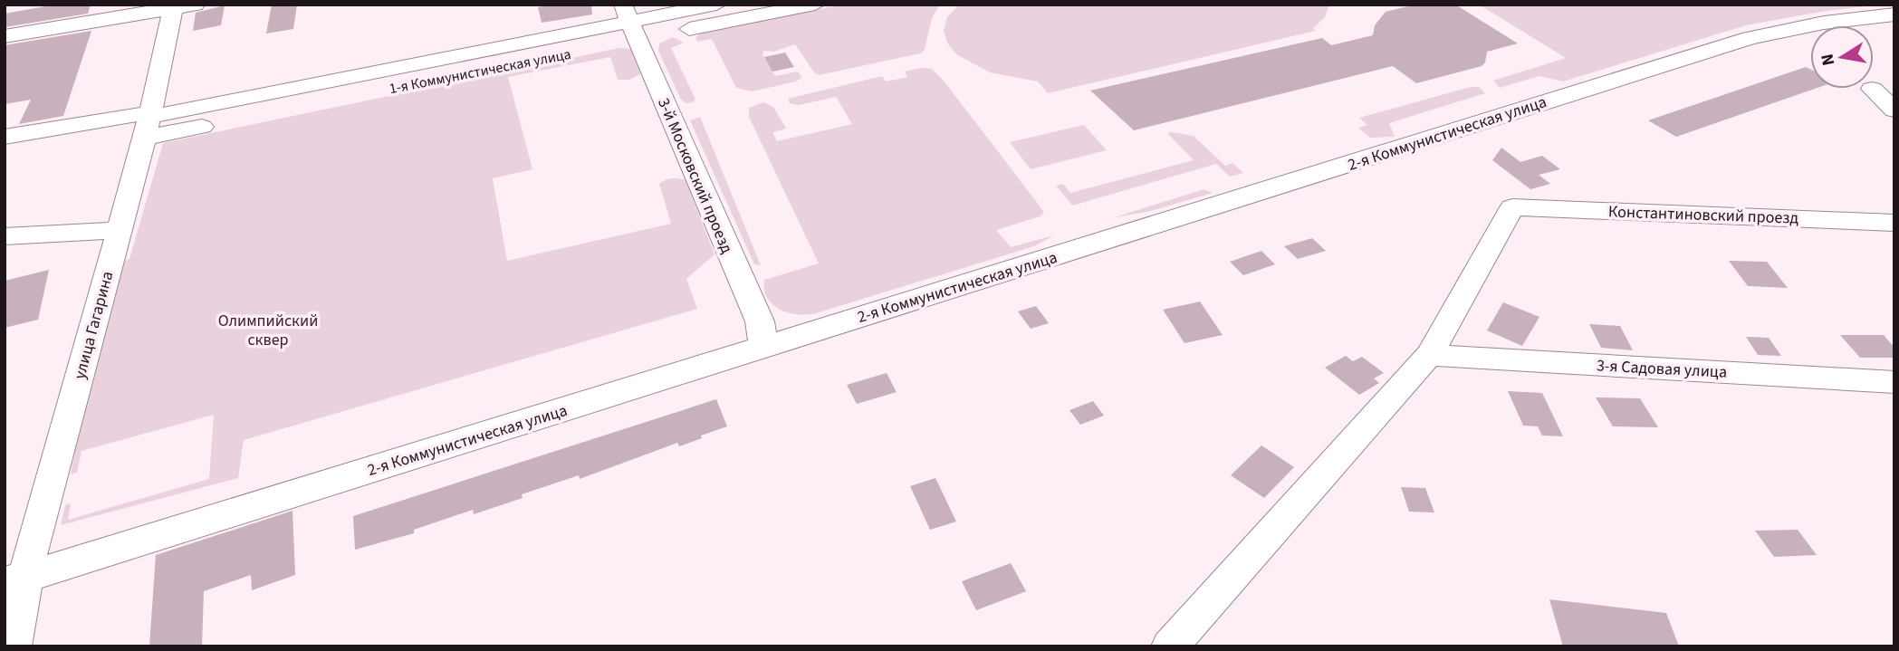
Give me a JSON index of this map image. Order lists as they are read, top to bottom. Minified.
{"streets":{"street":["2-я Коммунистическая улица","3-й Московский проезд","Константиновский проезд","улица Гагарина","3-я Садовая улица"]},"crossings":[["2-я Коммунистическая улица","3-й Московский проезд"],["2-я Коммунистическая улица","улица Гагарина"],["Константиновский проезд","3-я Садовая улица"]],"parks":["Олимпийский сквер"],"north":"left"}
